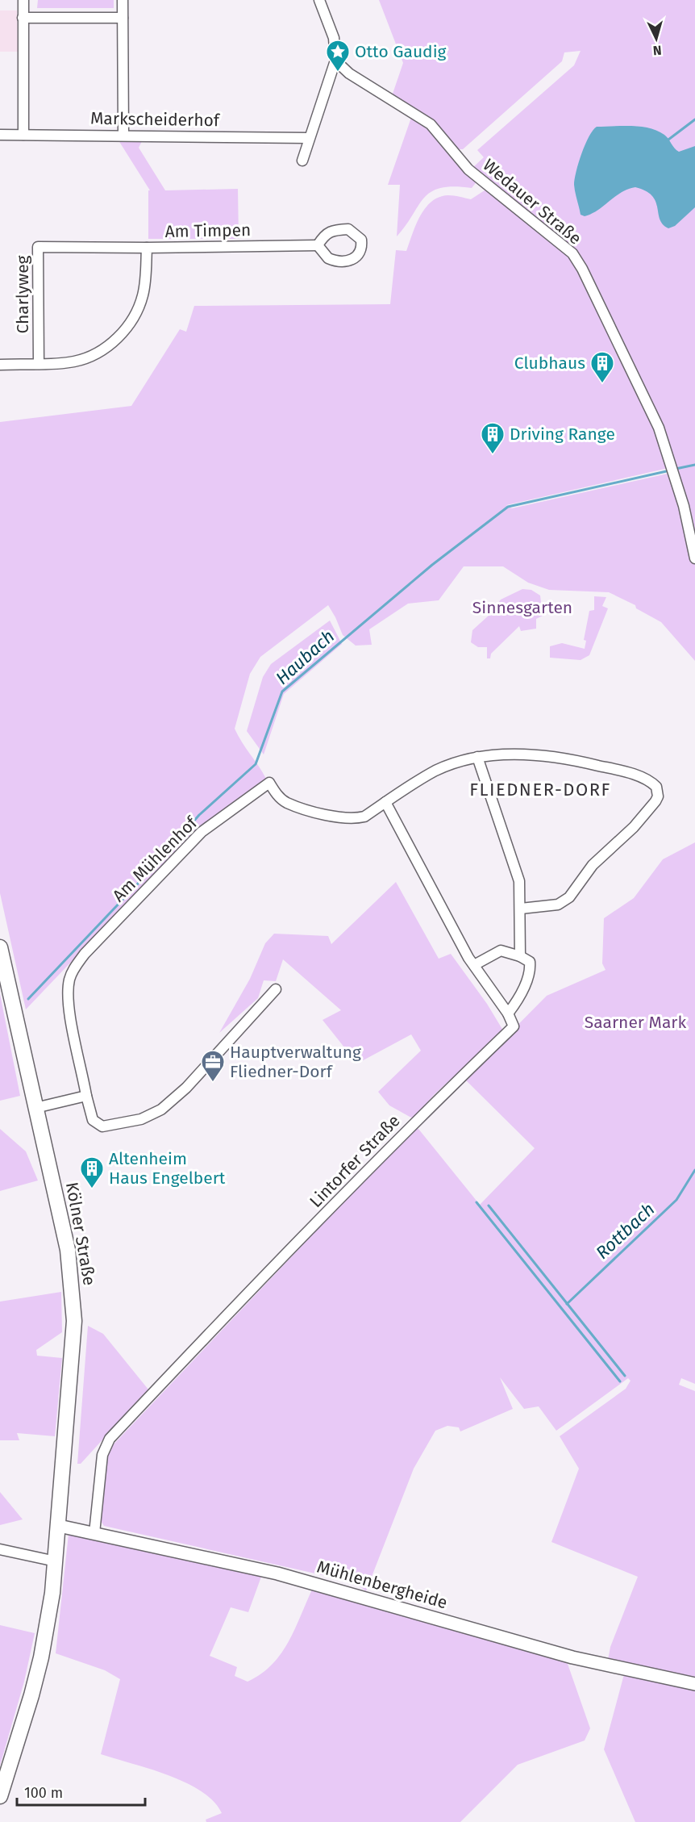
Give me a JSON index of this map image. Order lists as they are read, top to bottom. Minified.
{"streets":{"main road":["Kölner Straße"],"street":["Markscheiderhof","Wedauer Straße","Am Timpen","Charlyweg","Am Mühlenhof","Lintorfer Straße","Mühlenbergheide"]},"crossings":[["Am Timpen","Charlyweg"],["Lintorfer Straße","Mühlenbergheide"],["Kölner Straße","Mühlenbergheide"]],"districts":["FLIEDNER-DORF"],"water":["Haubach","Rottbach"],"parks":["Sinnesgarten","Saarner Mark"],"places":{"place":["Otto Gaudig"],"building":["Clubhaus","Driving Range","Altenheim Haus Engelbert"],"office":["Hauptverwaltung Fliedner-Dorf"]},"scale_bar":"100 m","north":"bottom"}
